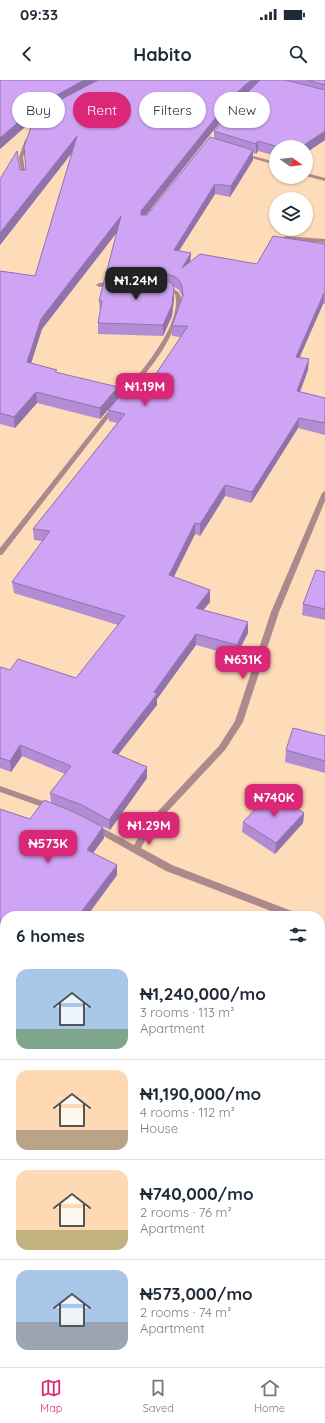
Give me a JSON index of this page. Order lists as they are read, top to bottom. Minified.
{"north":"right","page":{"status":"09:33","header":"Habito","chip":["Buy","Rent","Filters","New"],"price":["₦1.24M","₦1.19M","₦631K","₦740K","₦1.29M","₦573K"],"heading":"6 homes","list":[{"name":"₦1,240,000/mo","note":"3 rooms · 113 m² · Apartment"},{"name":"₦1,190,000/mo","note":"4 rooms · 112 m² · House"},{"name":"₦740,000/mo","note":"2 rooms · 76 m² · Apartment"},{"name":"₦573,000/mo","note":"2 rooms · 74 m² · Apartment"}],"tabs":["Map","Saved","Home"]}}
